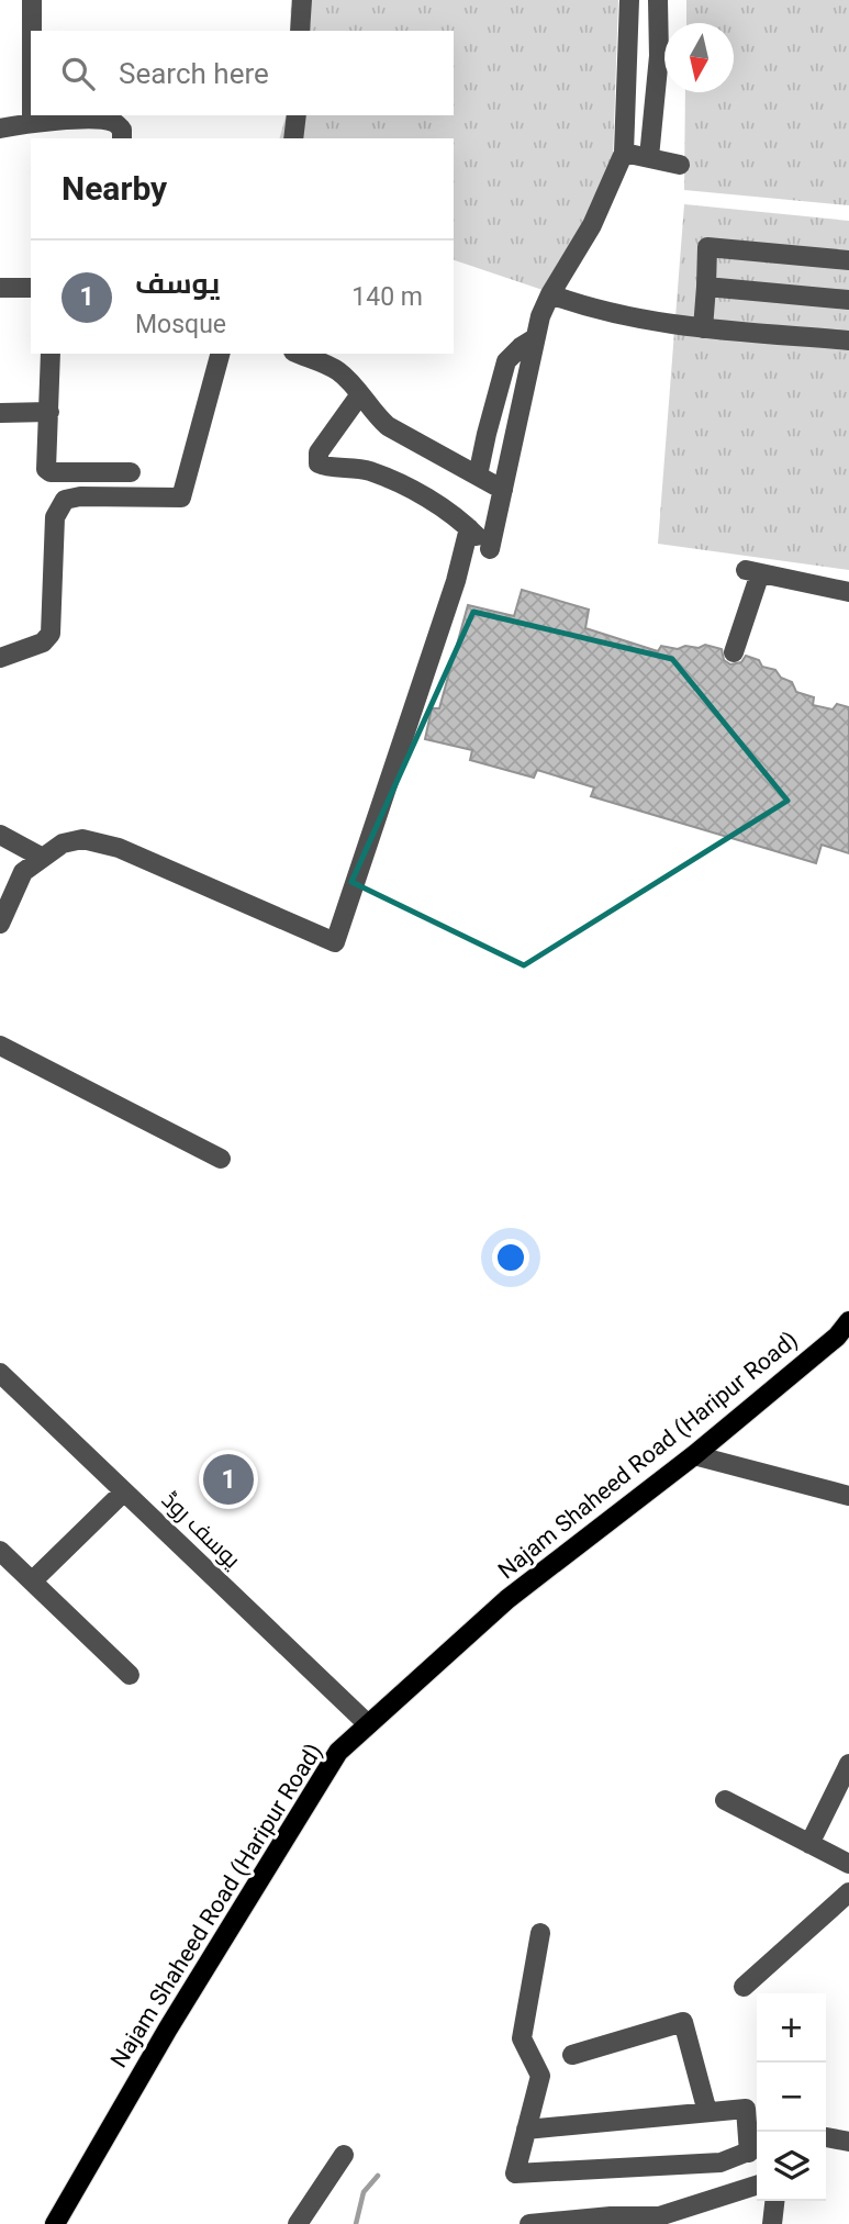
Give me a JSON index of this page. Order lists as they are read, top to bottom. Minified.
{"streets":{"main road":["Najam Shaheed Road (Haripur Road)"],"street":["یوسف روڈ"]},"crossings":[["Najam Shaheed Road (Haripur Road)","یوسف روڈ"]],"north":"bottom","page":{"search":"Search here","heading":"Nearby","list":[{"mark":"1","name":"یوسف","note":"Mosque","value":"140 m"}],"pins":"1","map_buttons":["+","−"]}}
